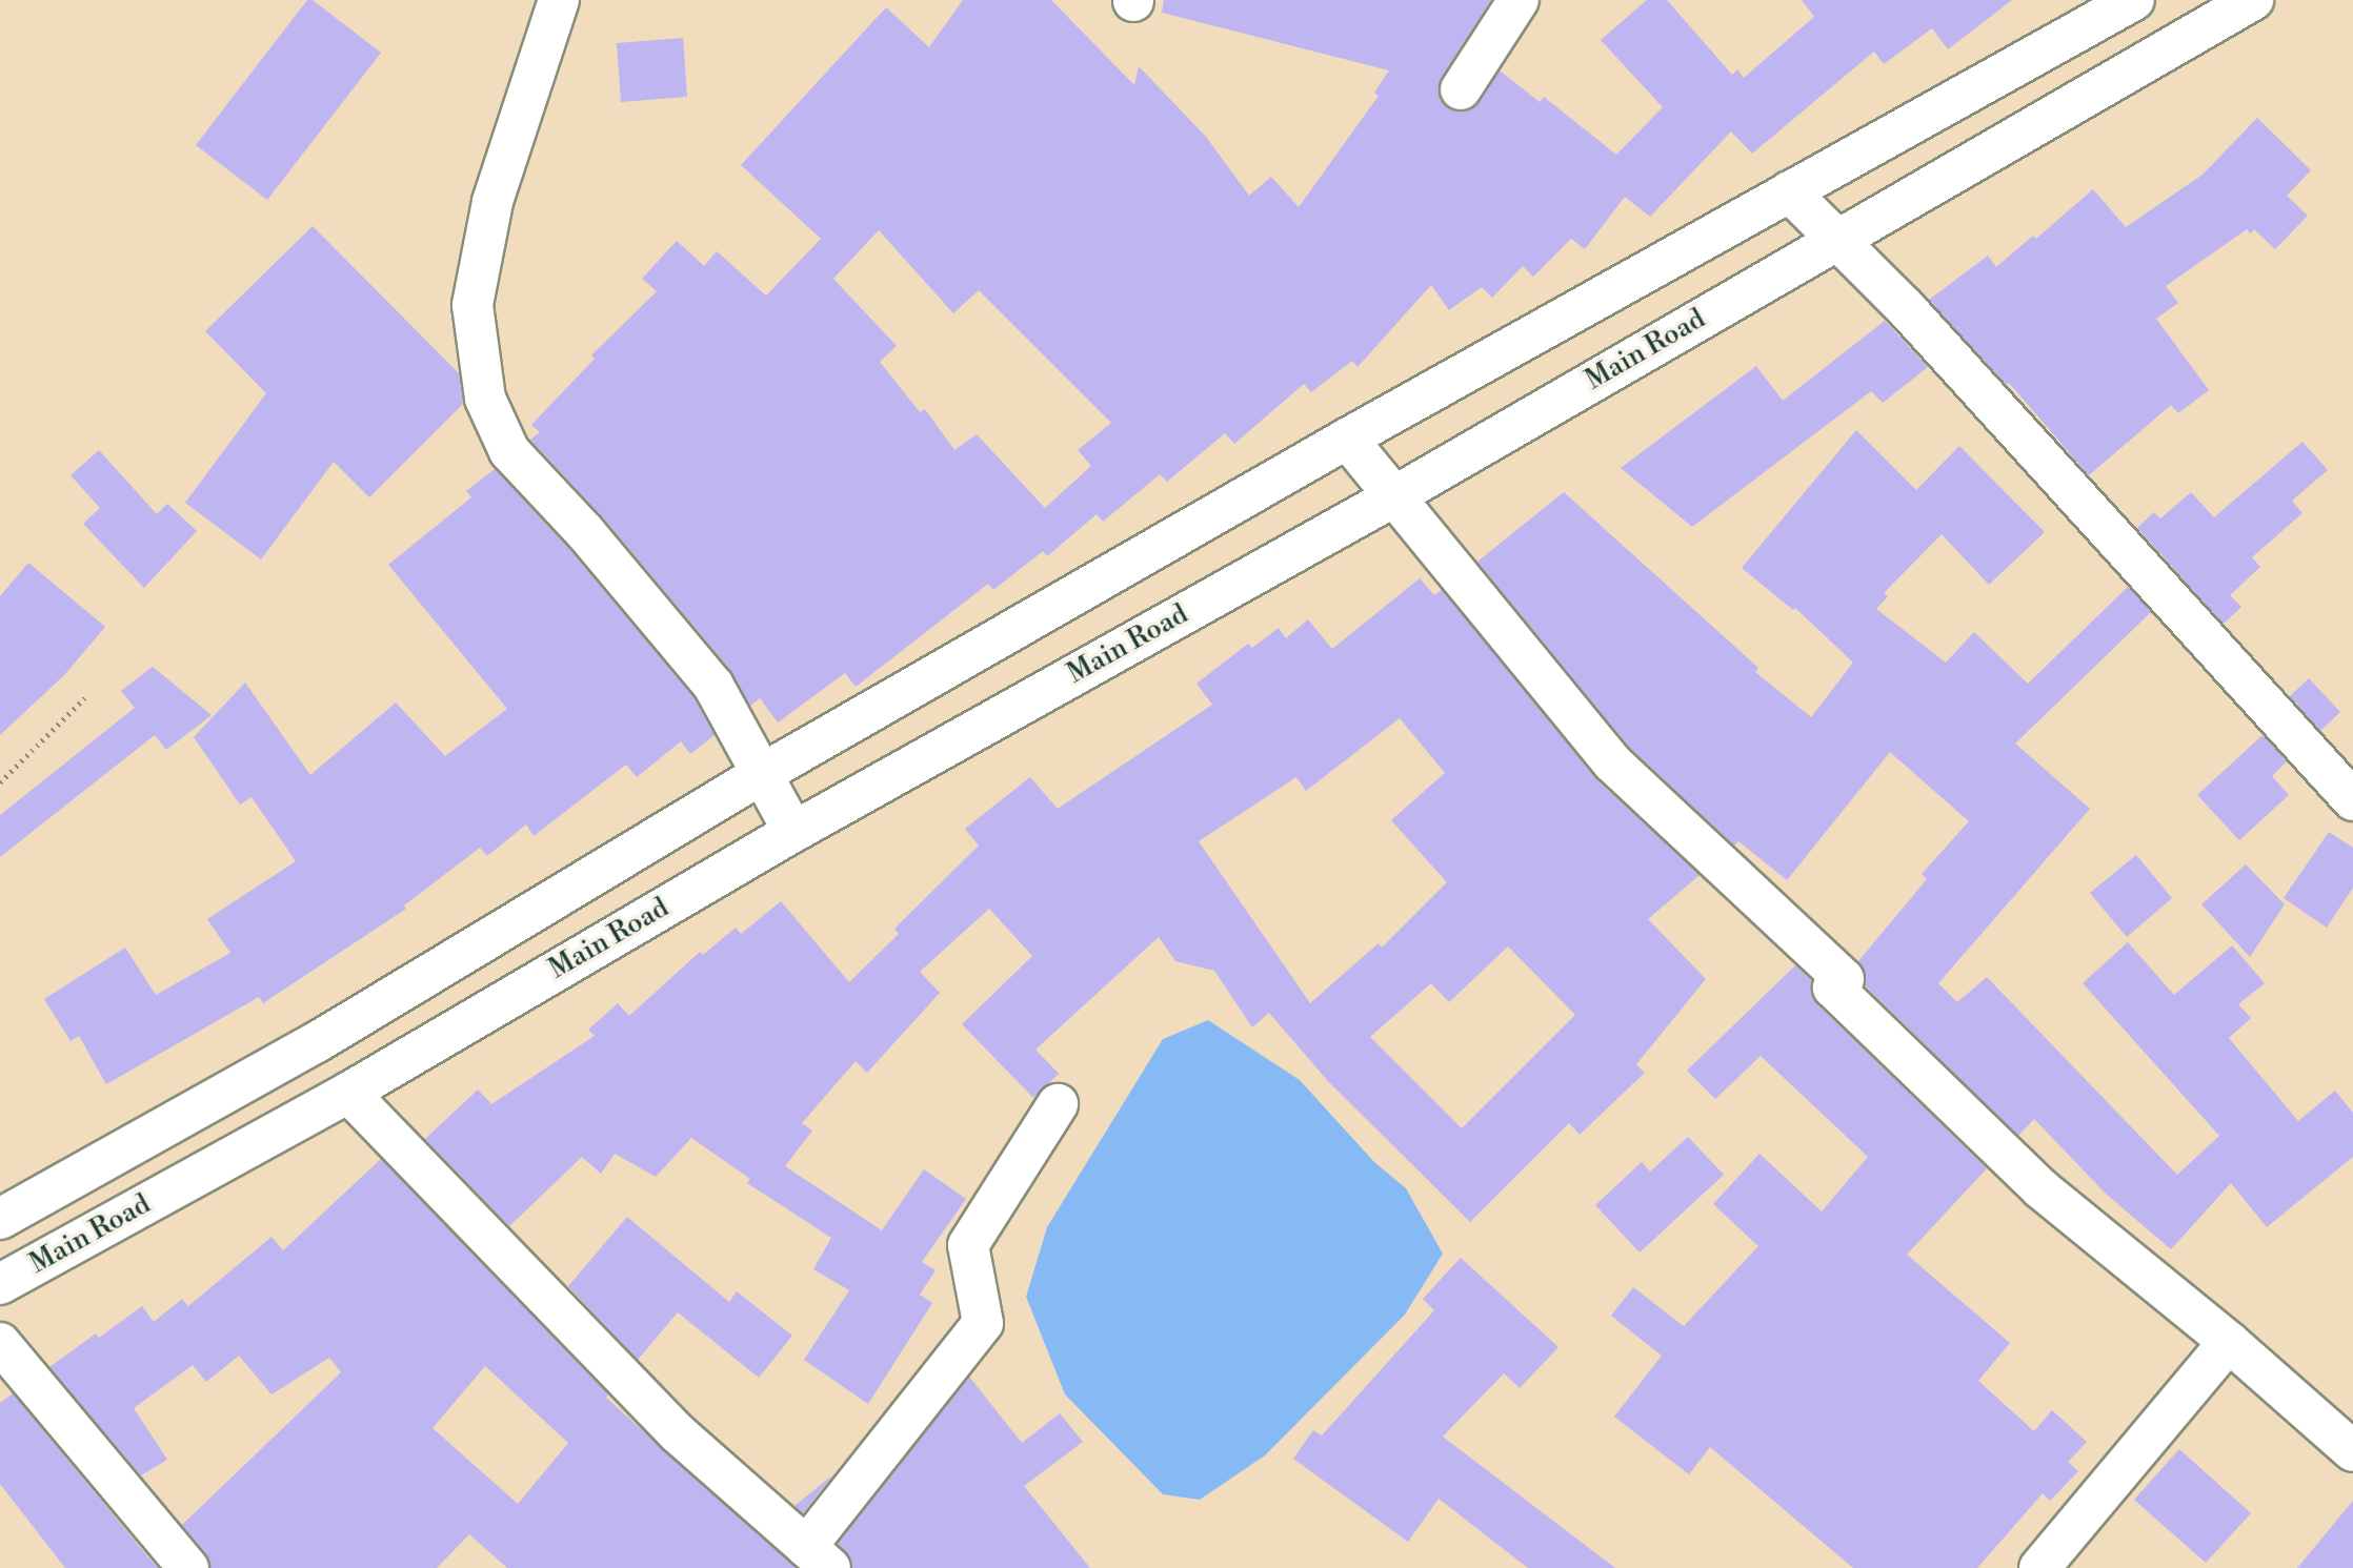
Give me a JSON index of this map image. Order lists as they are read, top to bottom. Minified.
{"streets":{"street":["Main Road"]}}
